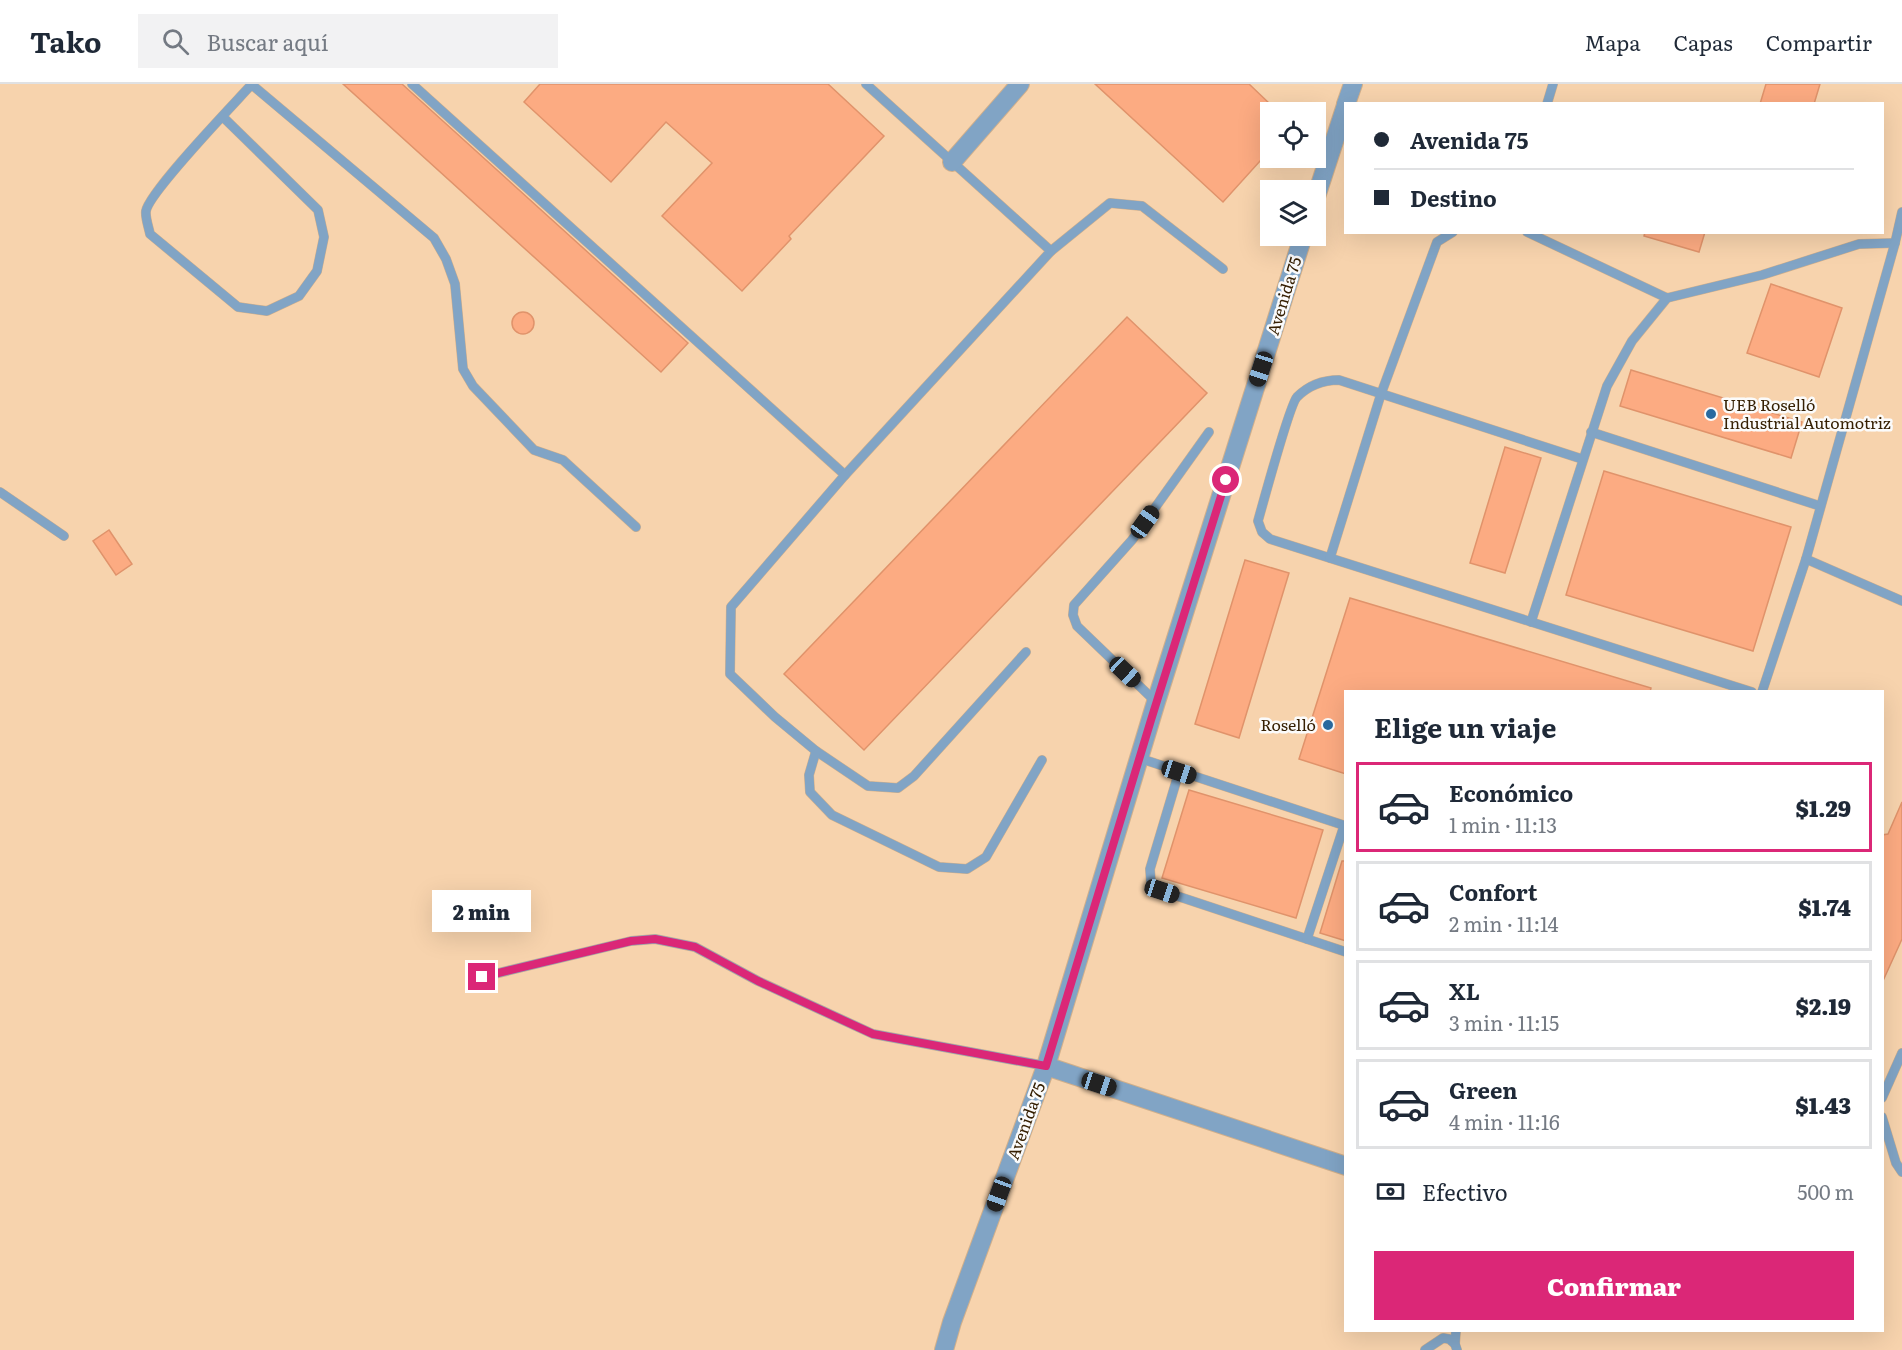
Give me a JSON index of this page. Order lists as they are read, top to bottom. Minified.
{"streets":{"street":["Avenida 75"]},"places":["UEB Roselló Industrial Automotriz","Roselló"],"page":{"header":"Tako","search":"Buscar aquí","nav":["Mapa","Capas","Compartir"],"banner":["Avenida 75","Destino"],"heading":"Elige un viaje","list":[{"name":"Económico","note":"1 min · 11:13","value":"$1.29"},{"name":"Confort","note":"2 min · 11:14","value":"$1.74"},{"name":"XL","note":"3 min · 11:15","value":"$2.19"},{"name":"Green","note":"4 min · 11:16","value":"$1.43"}],"bubble":"2 min","pay":["Efectivo","500 m"],"buttons":"Confirmar"}}
